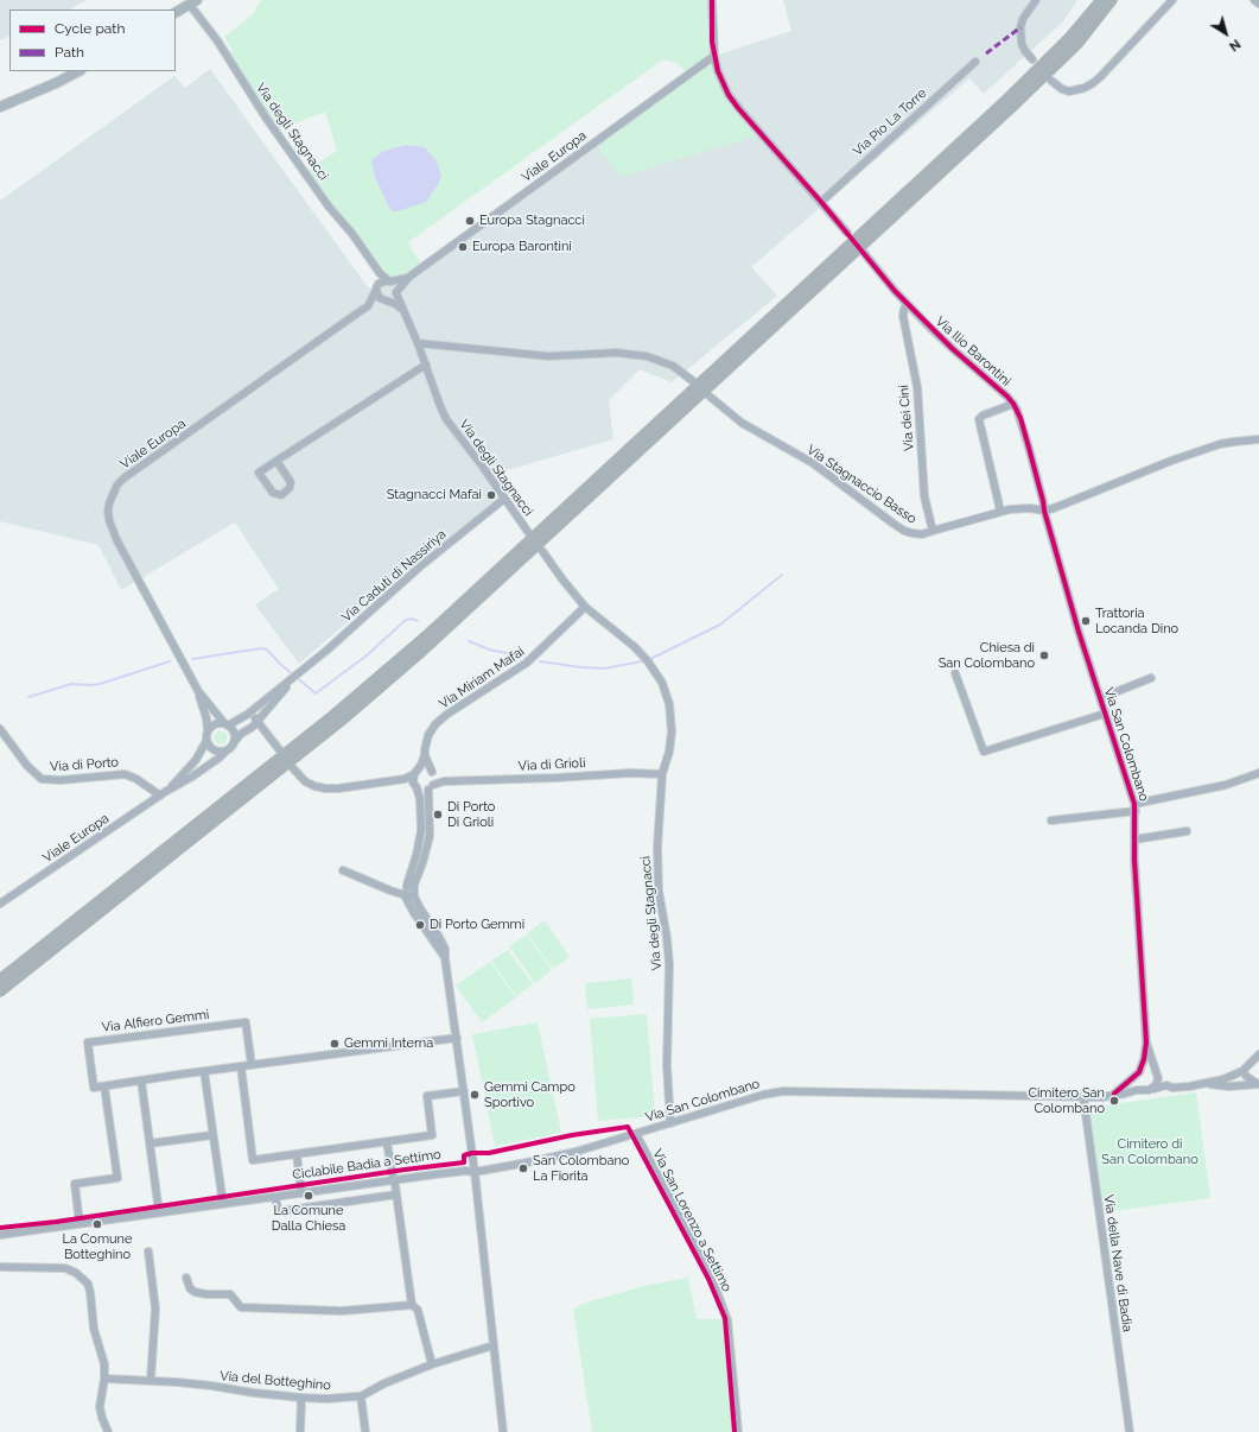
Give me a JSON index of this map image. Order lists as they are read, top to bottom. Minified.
{"streets":{"street":["Via Pio La Torre","Via degli Stagnacci","Viale Europa","Via Ilio Barontini","Via dei Cini","Via Stagnaccio Basso","Via Caduti di Nassiriya","Via Miriam Mafai","Via San Colombano","Via di Porto","Via di Grioli","Via Alfiero Gemmi","Via San Lorenzo a Settimo","Via della Nave di Badia","Via del Botteghino"],"cycle path":["Ciclabile Badia a Settimo"]},"crossings":[["Via degli Stagnacci","Viale Europa"],["Via degli Stagnacci","Via Caduti di Nassiriya"],["Via degli Stagnacci","Via Miriam Mafai"],["Via degli Stagnacci","Via San Colombano"],["Via degli Stagnacci","Via di Grioli"],["Viale Europa","Via di Porto"],["Via Ilio Barontini","Via dei Cini"],["Via Ilio Barontini","Via Stagnaccio Basso"],["Via Ilio Barontini","Via San Colombano"],["Via dei Cini","Via Stagnaccio Basso"],["Via Stagnaccio Basso","Via San Colombano"],["Via Miriam Mafai","Via di Grioli"],["Via San Colombano","Via San Lorenzo a Settimo"],["Via San Colombano","Via della Nave di Badia"]],"parks":["Cimitero di San Colombano"],"places":["Europa Stagnacci","Europa Barontini","Stagnacci Mafai","Trattoria Locanda Dino","Chiesa di San Colombano","Di Porto Di Grioli","Di Porto Gemmi","Gemmi Interna","Gemmi Campo Sportivo","Cimitero San Colombano","San Colombano La Fiorita","La Comune Dalla Chiesa","La Comune Botteghino"],"legend":["Cycle path","Path"],"north":"bottom right"}
